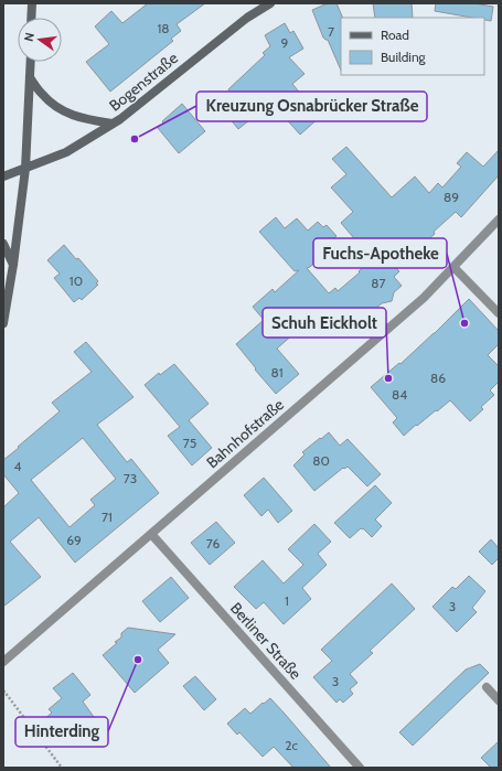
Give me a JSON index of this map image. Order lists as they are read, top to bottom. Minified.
{"streets":{"main road":["Bogenstraße"],"street":["Bahnhofstraße","Berliner Straße"]},"crossings":[["Bahnhofstraße","Berliner Straße"]],"places":["Kreuzung Osnabrücker Straße","Fuchs-Apotheke","Schuh Eickholt","Hinterding"],"house_numbers":["18","7","9","89","10","87","81","86","84","75","80","4","73","71","69","76","1","3","3","2c"],"legend":["Road","Building"],"north":"left"}
